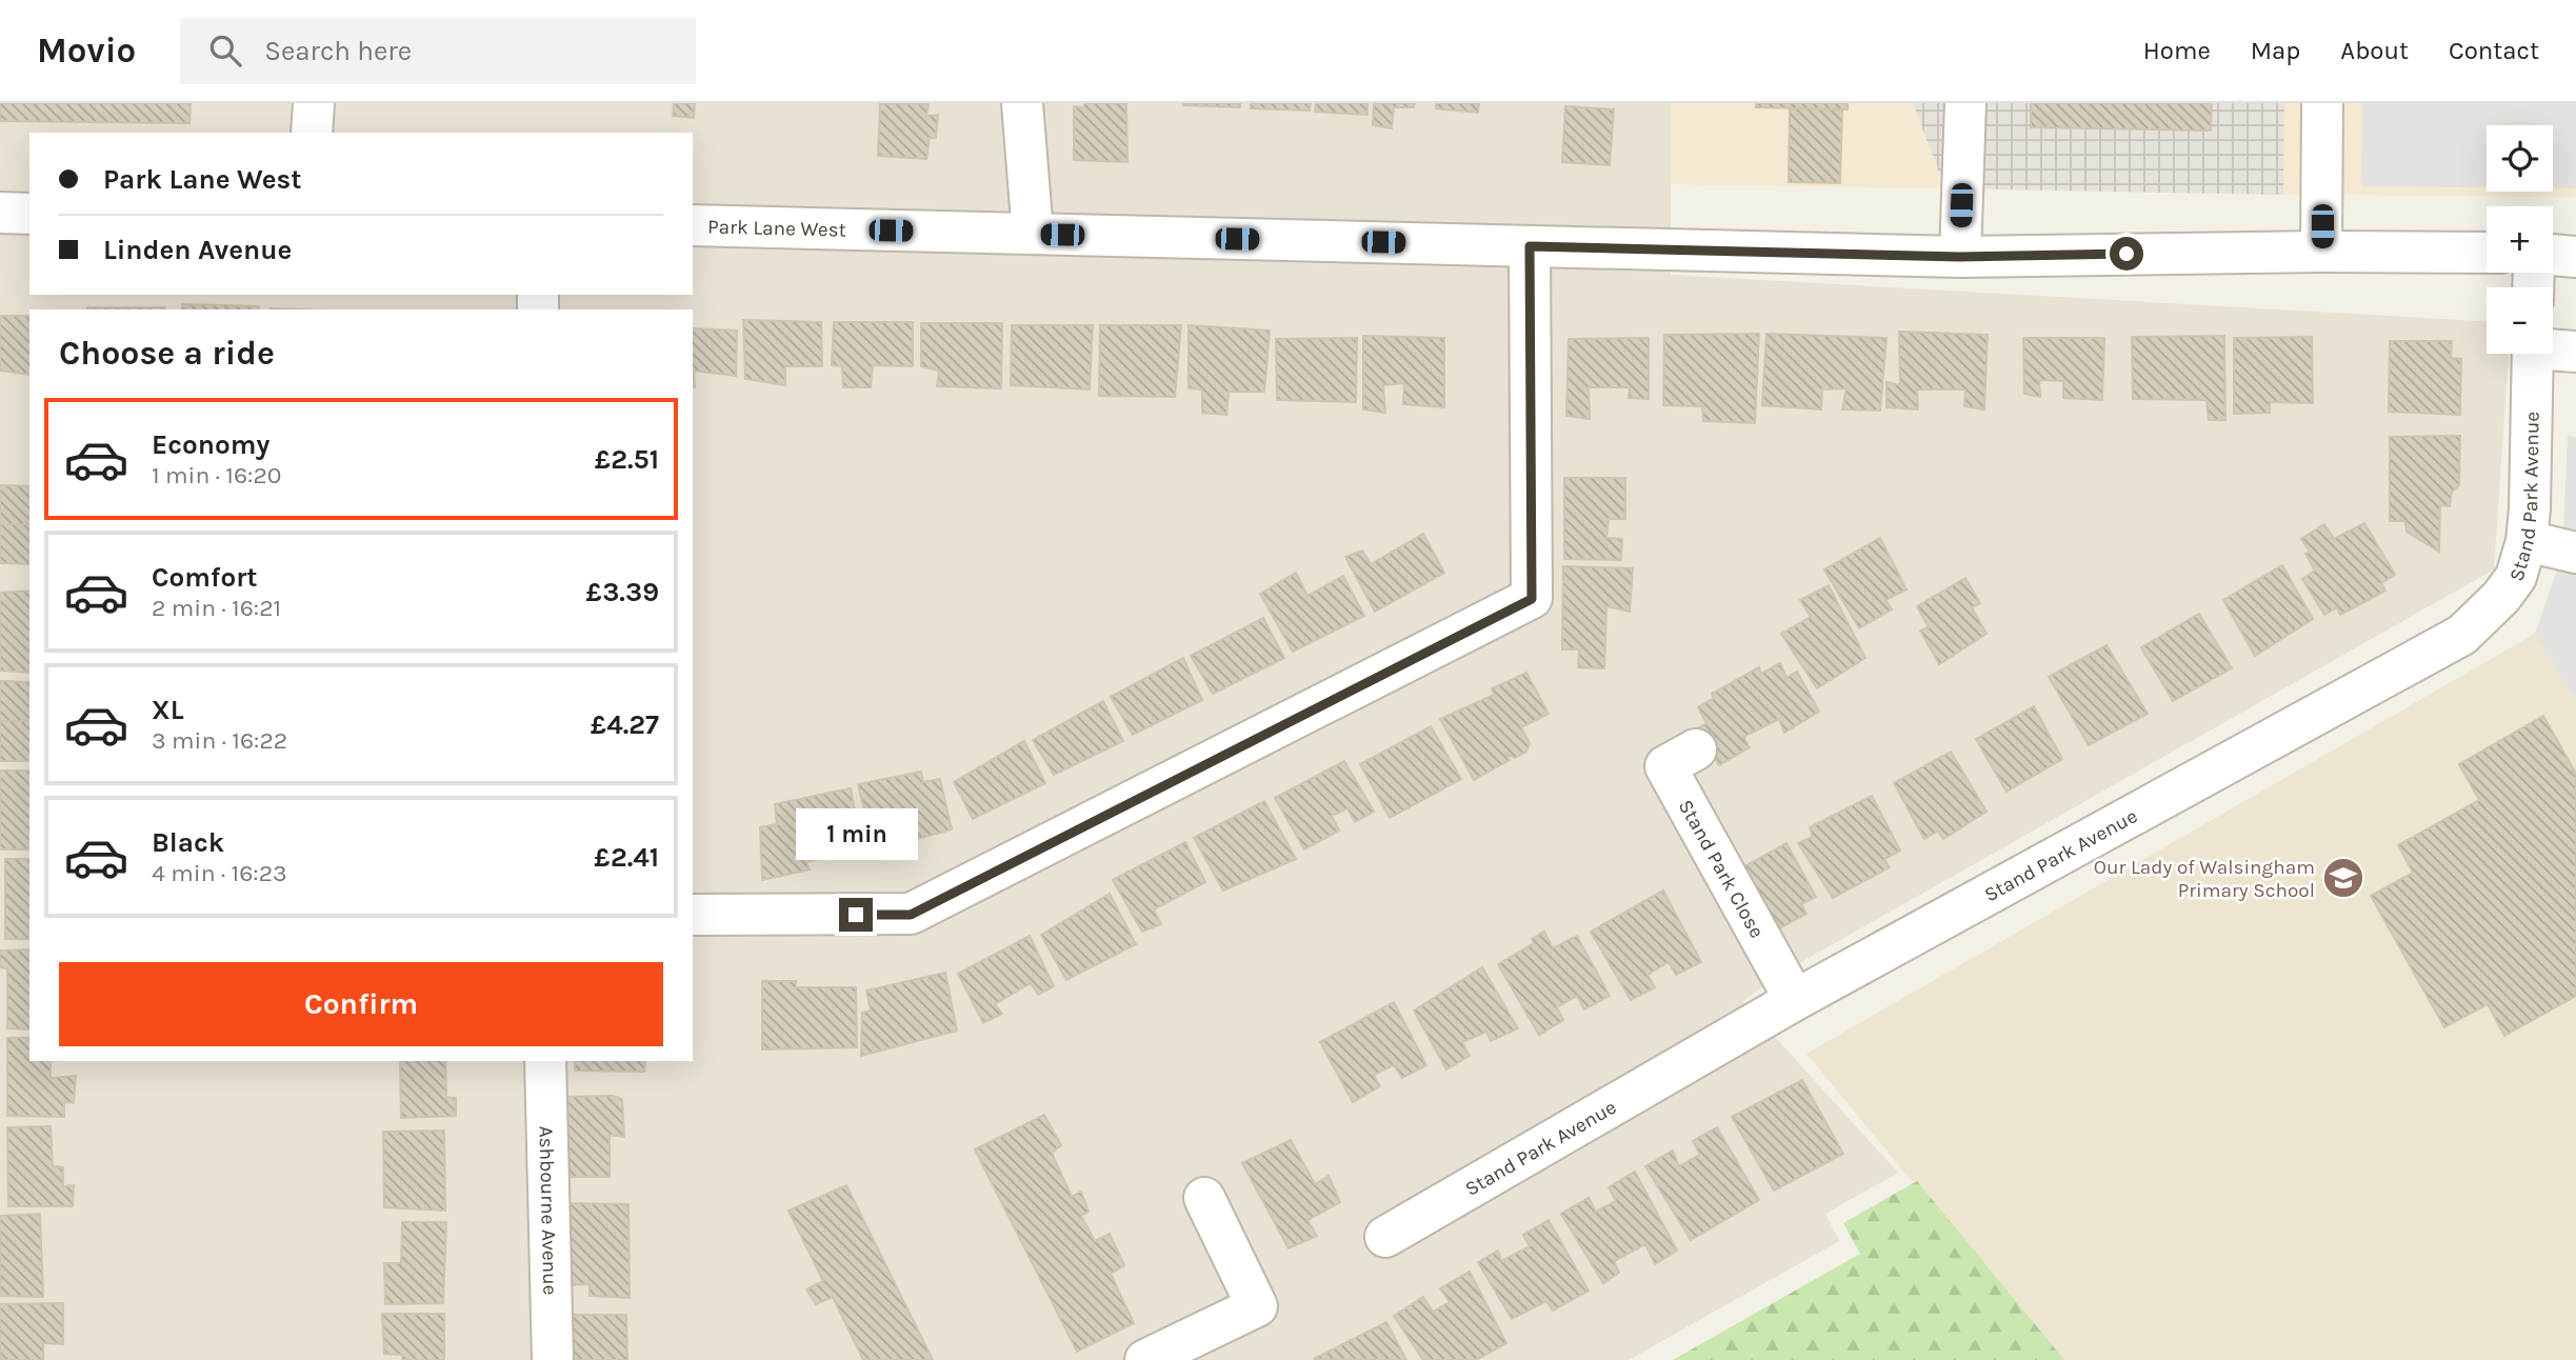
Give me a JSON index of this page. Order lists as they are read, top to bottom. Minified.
{"streets":{"street":["Park Lane West","Stand Park Avenue","Stand Park Close","Ashbourne Avenue"]},"crossings":[["Stand Park Avenue","Stand Park Close"]],"places":{"school or university":["Our Lady of Walsingham Primary School"]},"page":{"header":"Movio","search":"Search here","nav":["Home","Map","About","Contact"],"map_buttons":["+","−"],"banner":["Park Lane West","Linden Avenue"],"heading":"Choose a ride","list":[{"name":"Economy","note":"1 min · 16:20","value":"£2.51"},{"name":"Comfort","note":"2 min · 16:21","value":"£3.39"},{"name":"XL","note":"3 min · 16:22","value":"£4.27"},{"name":"Black","note":"4 min · 16:23","value":"£2.41"}],"bubble":"1 min","buttons":"Confirm"}}
